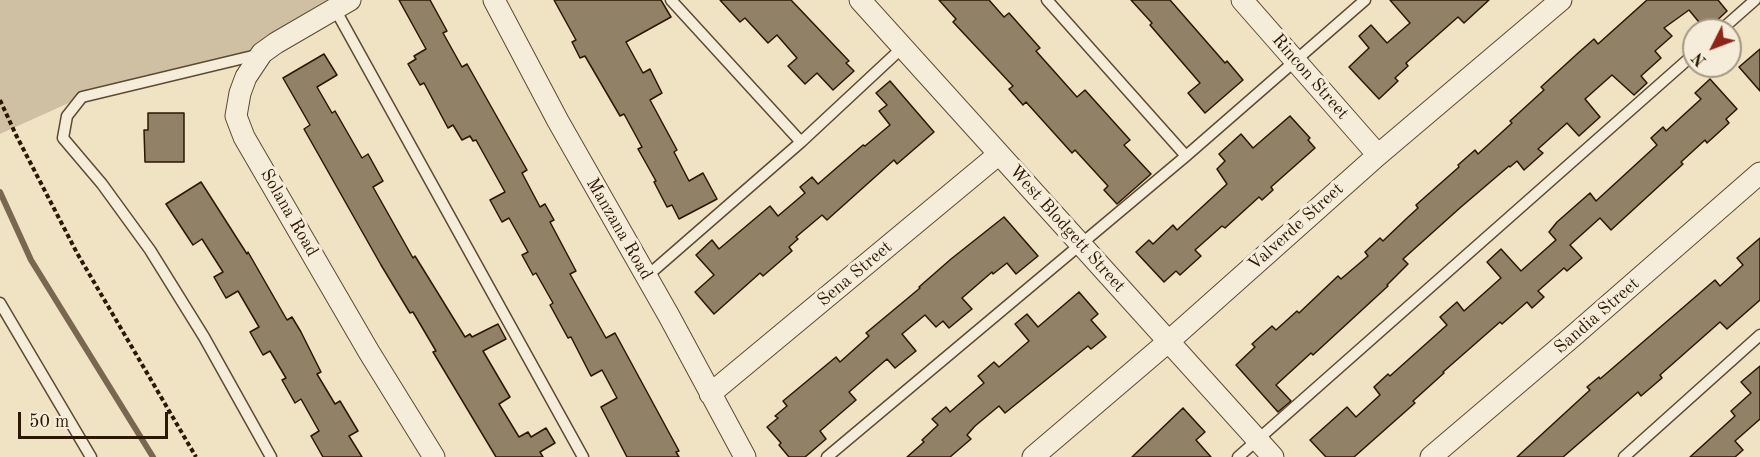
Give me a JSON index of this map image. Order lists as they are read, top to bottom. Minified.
{"streets":{"street":["Rincon Street","Solana Road","Valverde Street","Manzana Road","West Blodgett Street","Sena Street","Sandia Street"]},"crossings":[["Rincon Street","Valverde Street"],["Valverde Street","West Blodgett Street"],["Manzana Road","Sena Street"],["West Blodgett Street","Sena Street"]],"scale_bar":"50 m","north":"bottom left"}
